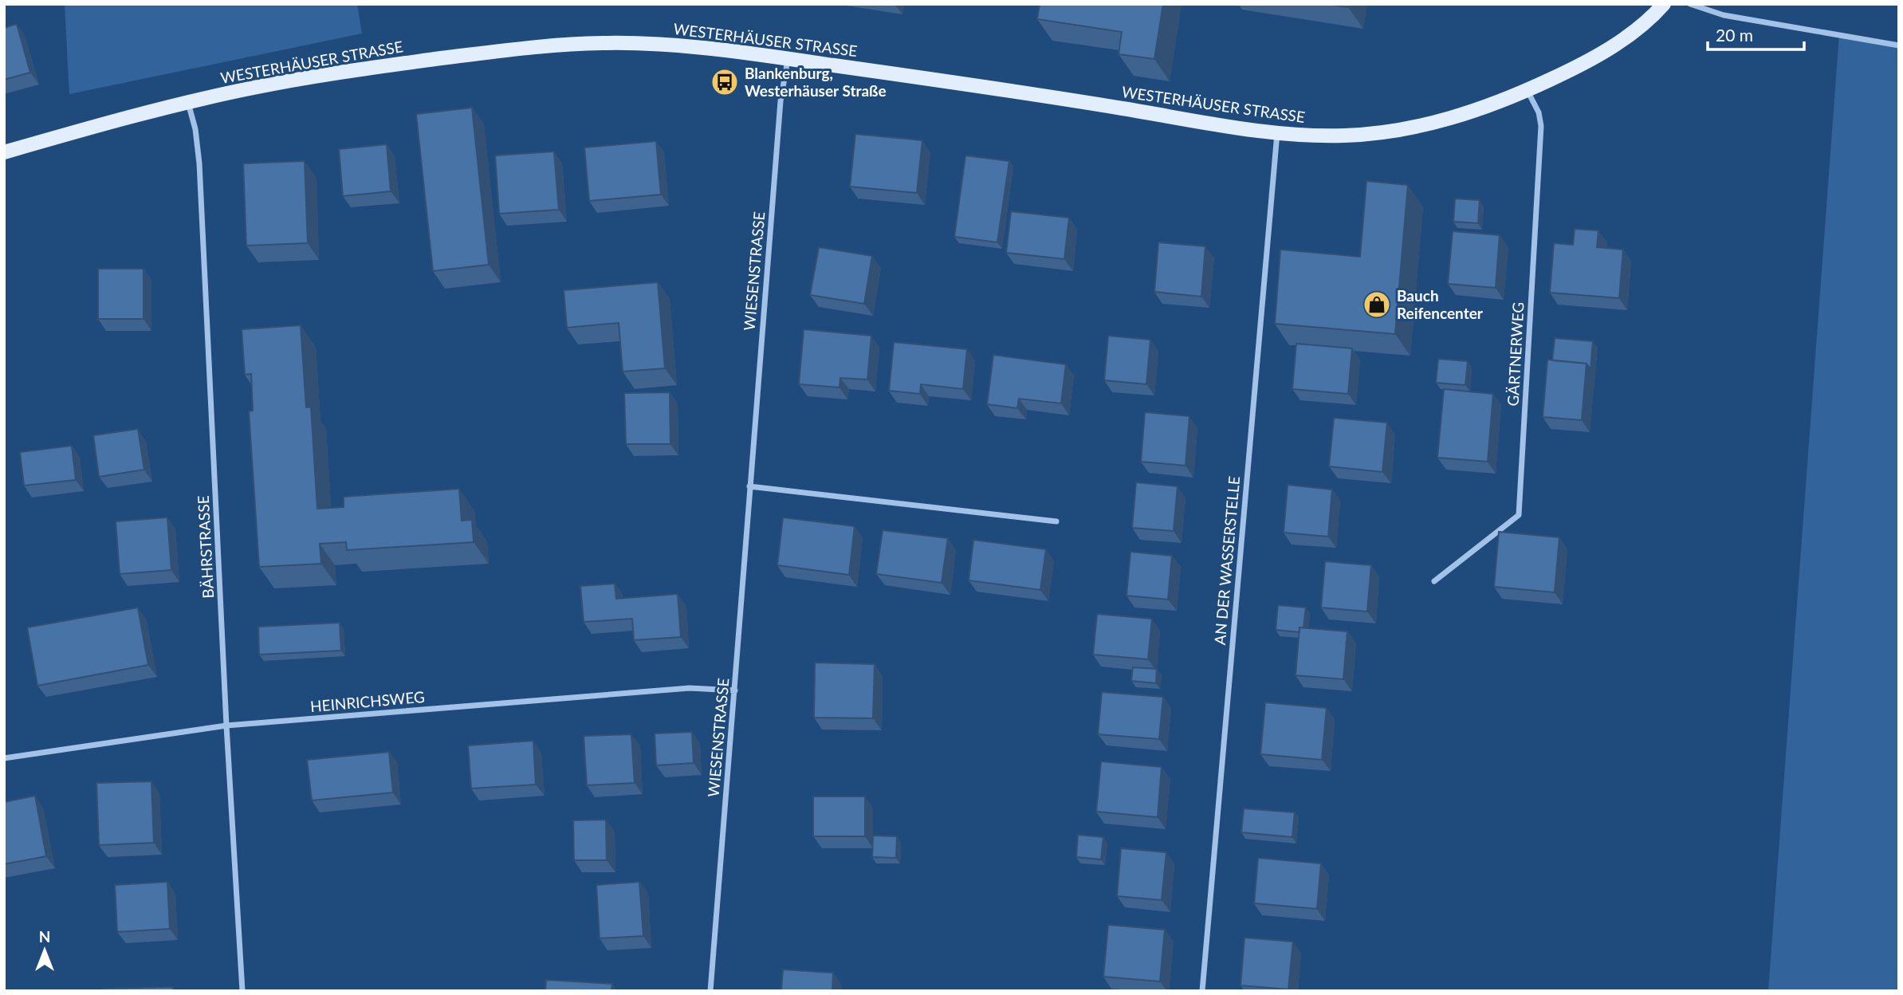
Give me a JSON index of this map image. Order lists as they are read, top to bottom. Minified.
{"streets":{"main road":["WESTERHÄUSER STRASSE"],"street":["WIESENSTRASSE","GÄRTNERWEG","BÄHRSTRASSE","AN DER WASSERSTELLE","HEINRICHSWEG"]},"crossings":[["WESTERHÄUSER STRASSE","WIESENSTRASSE"],["WESTERHÄUSER STRASSE","GÄRTNERWEG"],["WESTERHÄUSER STRASSE","BÄHRSTRASSE"],["WESTERHÄUSER STRASSE","AN DER WASSERSTELLE"],["WIESENSTRASSE","HEINRICHSWEG"],["BÄHRSTRASSE","HEINRICHSWEG"]],"places":{"bus stop":["Blankenburg, Westerhäuser Straße"],"shop":["Bauch Reifencenter"]},"scale_bar":"20 m","north":"top"}
